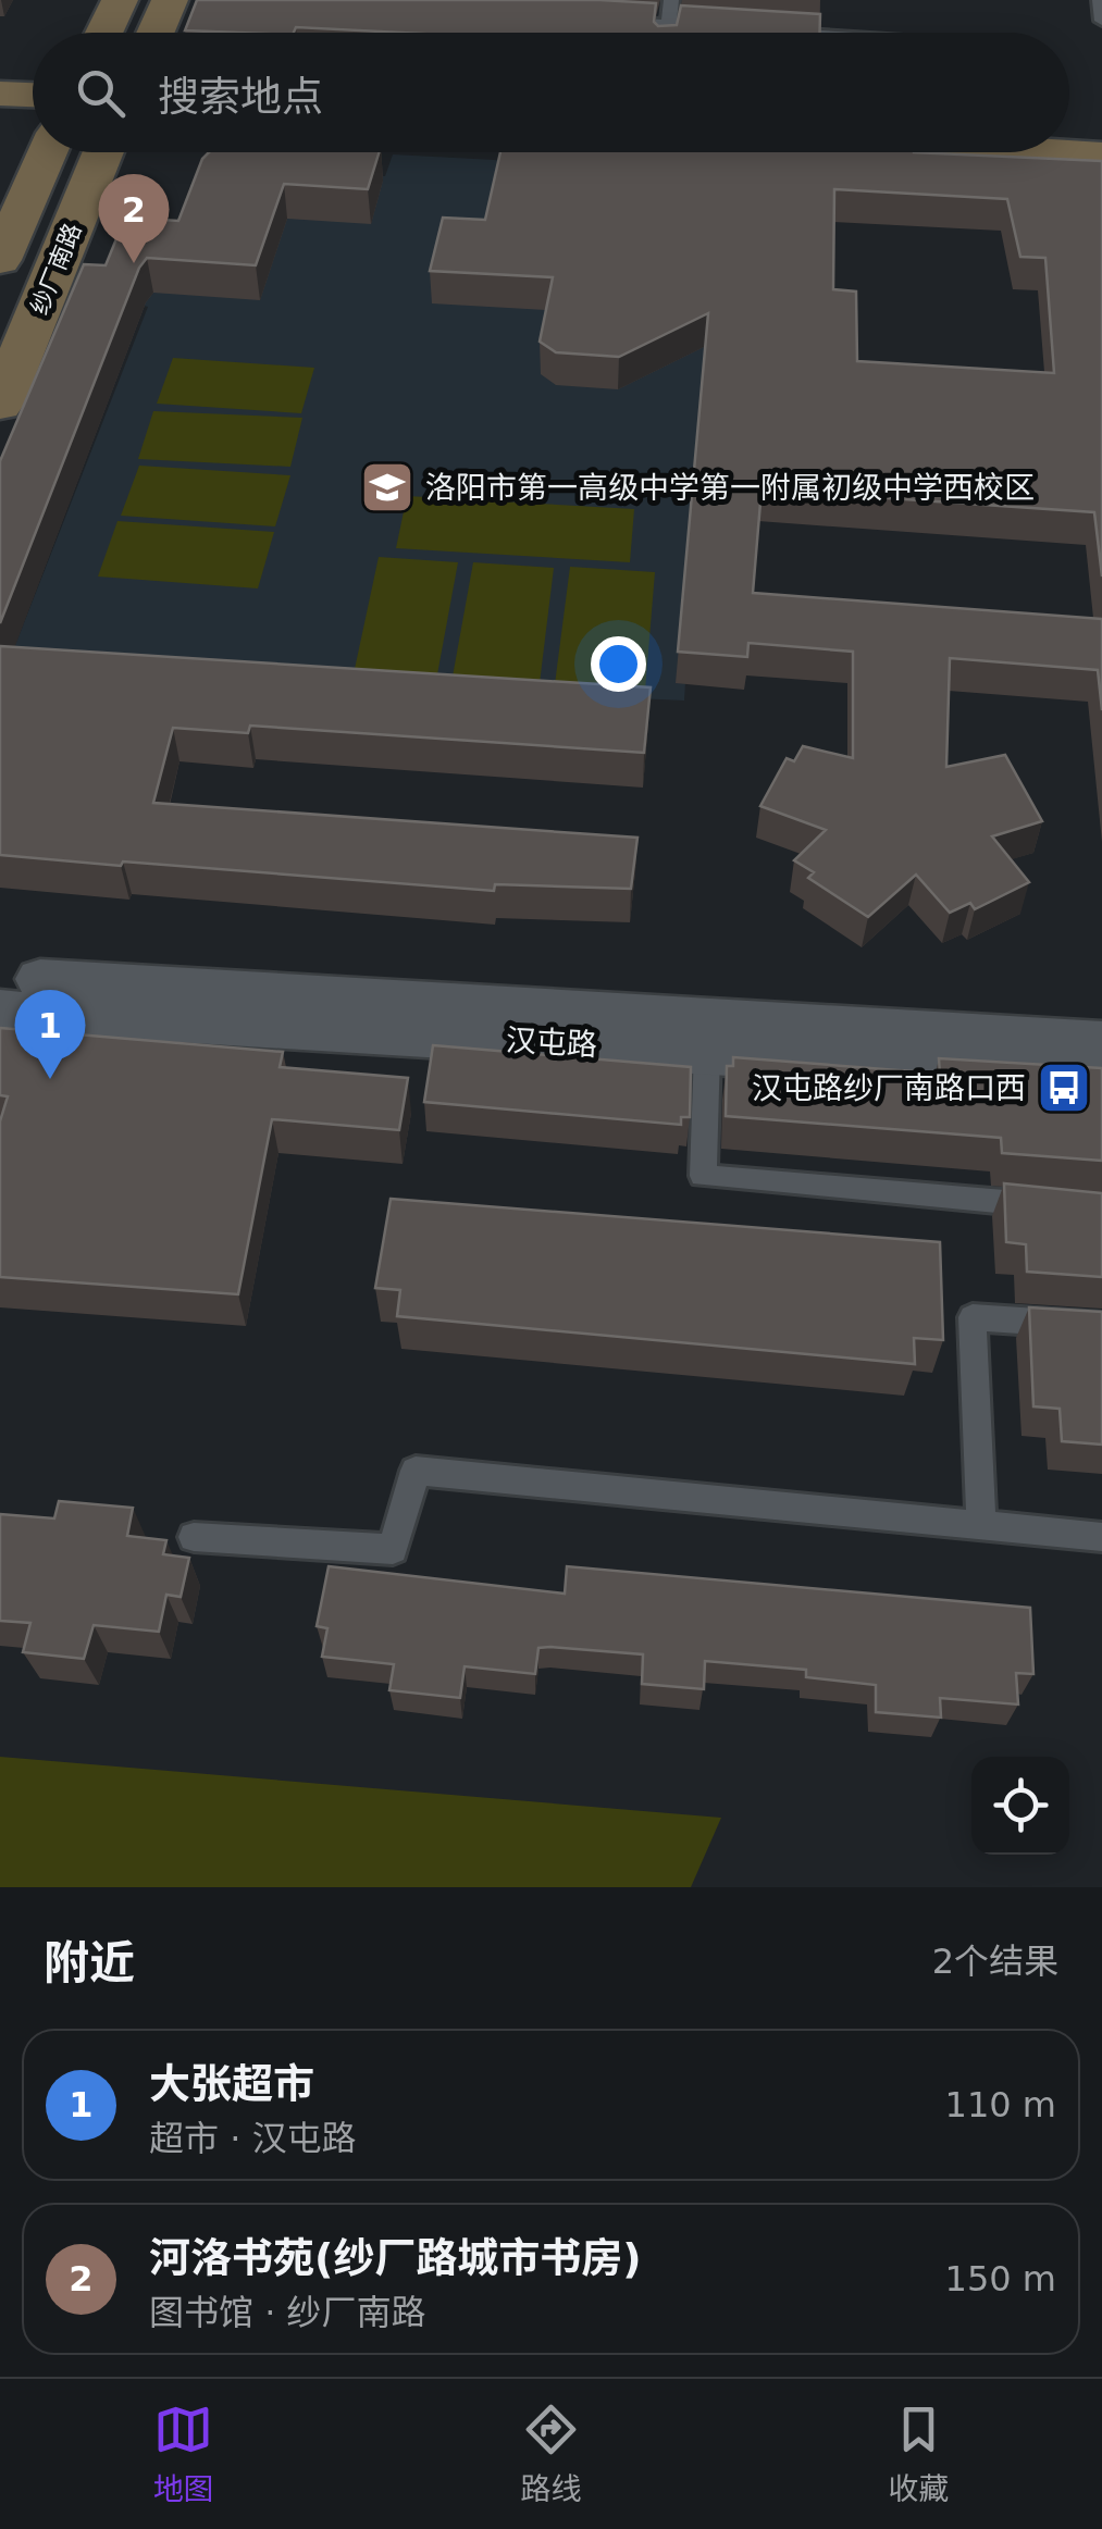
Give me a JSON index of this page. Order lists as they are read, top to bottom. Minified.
{"streets":{"main road":["纱厂南路"],"street":["汉屯路"]},"places":{"school or university":["洛阳市第一高级中学第一附属初级中学西校区"],"bus stop":["汉屯路纱厂南路口西"]},"page":{"search":"搜索地点","pins":["2","1"],"heading":["附近","2个结果"],"list":[{"mark":"1","name":"大张超市","note":"超市 · 汉屯路","value":"110 m"},{"mark":"2","name":"河洛书苑(纱厂路城市书房)","note":"图书馆 · 纱厂南路","value":"150 m"}],"nav":["地图","路线","收藏"]}}
